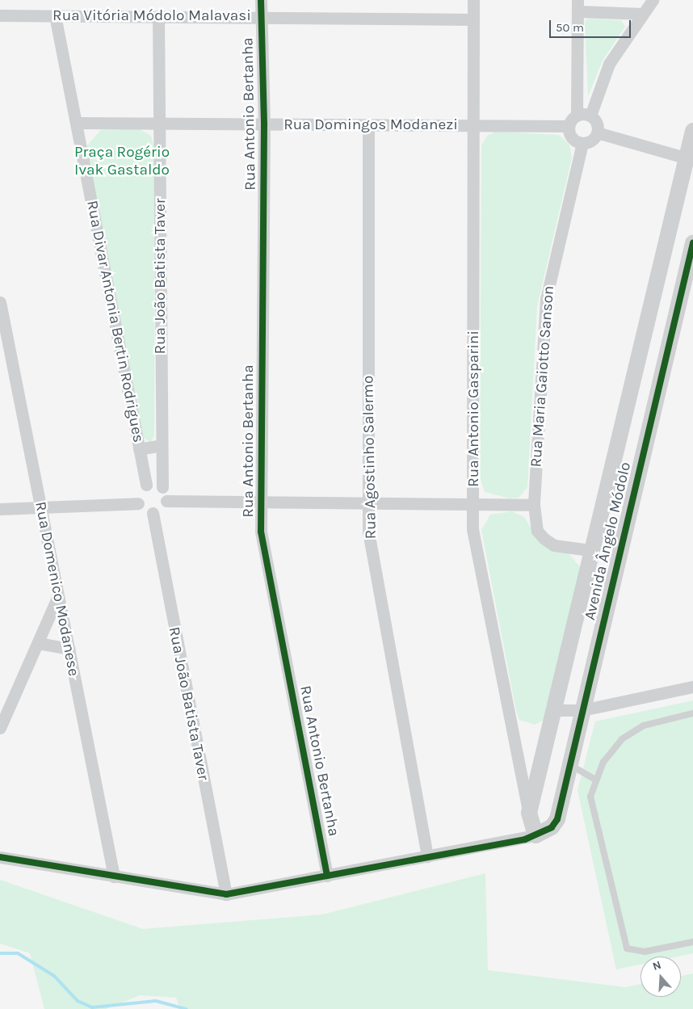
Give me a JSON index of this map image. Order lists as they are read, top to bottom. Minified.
{"streets":{"street":["Rua Vitória Módolo Malavasi","Rua Antonio Bertanha","Rua Domingos Modanezi","Rua João Batista Taver","Rua Divar Antonia Bertin Rodrigues","Rua Maria Gaiotto Sanson","Rua Antonio Gasparini","Rua Agostinho Salermo","Avenida Ângelo Módolo","Rua Domenico Modanese"]},"crossings":[["Rua Vitória Módolo Malavasi","Rua Antonio Bertanha"],["Rua Vitória Módolo Malavasi","Rua João Batista Taver"],["Rua Vitória Módolo Malavasi","Rua Divar Antonia Bertin Rodrigues"],["Rua Vitória Módolo Malavasi","Rua Antonio Gasparini"],["Rua Antonio Bertanha","Rua Domingos Modanezi"],["Rua Domingos Modanezi","Rua João Batista Taver"],["Rua Domingos Modanezi","Rua Divar Antonia Bertin Rodrigues"],["Rua Domingos Modanezi","Rua Maria Gaiotto Sanson"],["Rua Domingos Modanezi","Rua Antonio Gasparini"],["Rua Domingos Modanezi","Rua Agostinho Salermo"],["Rua João Batista Taver","Rua Divar Antonia Bertin Rodrigues"],["Rua Maria Gaiotto Sanson","Avenida Ângelo Módolo"],["Rua Antonio Gasparini","Avenida Ângelo Módolo"]],"parks":["Praça Rogério Ivak Gastaldo"],"scale_bar":"50 m","north":"top"}
